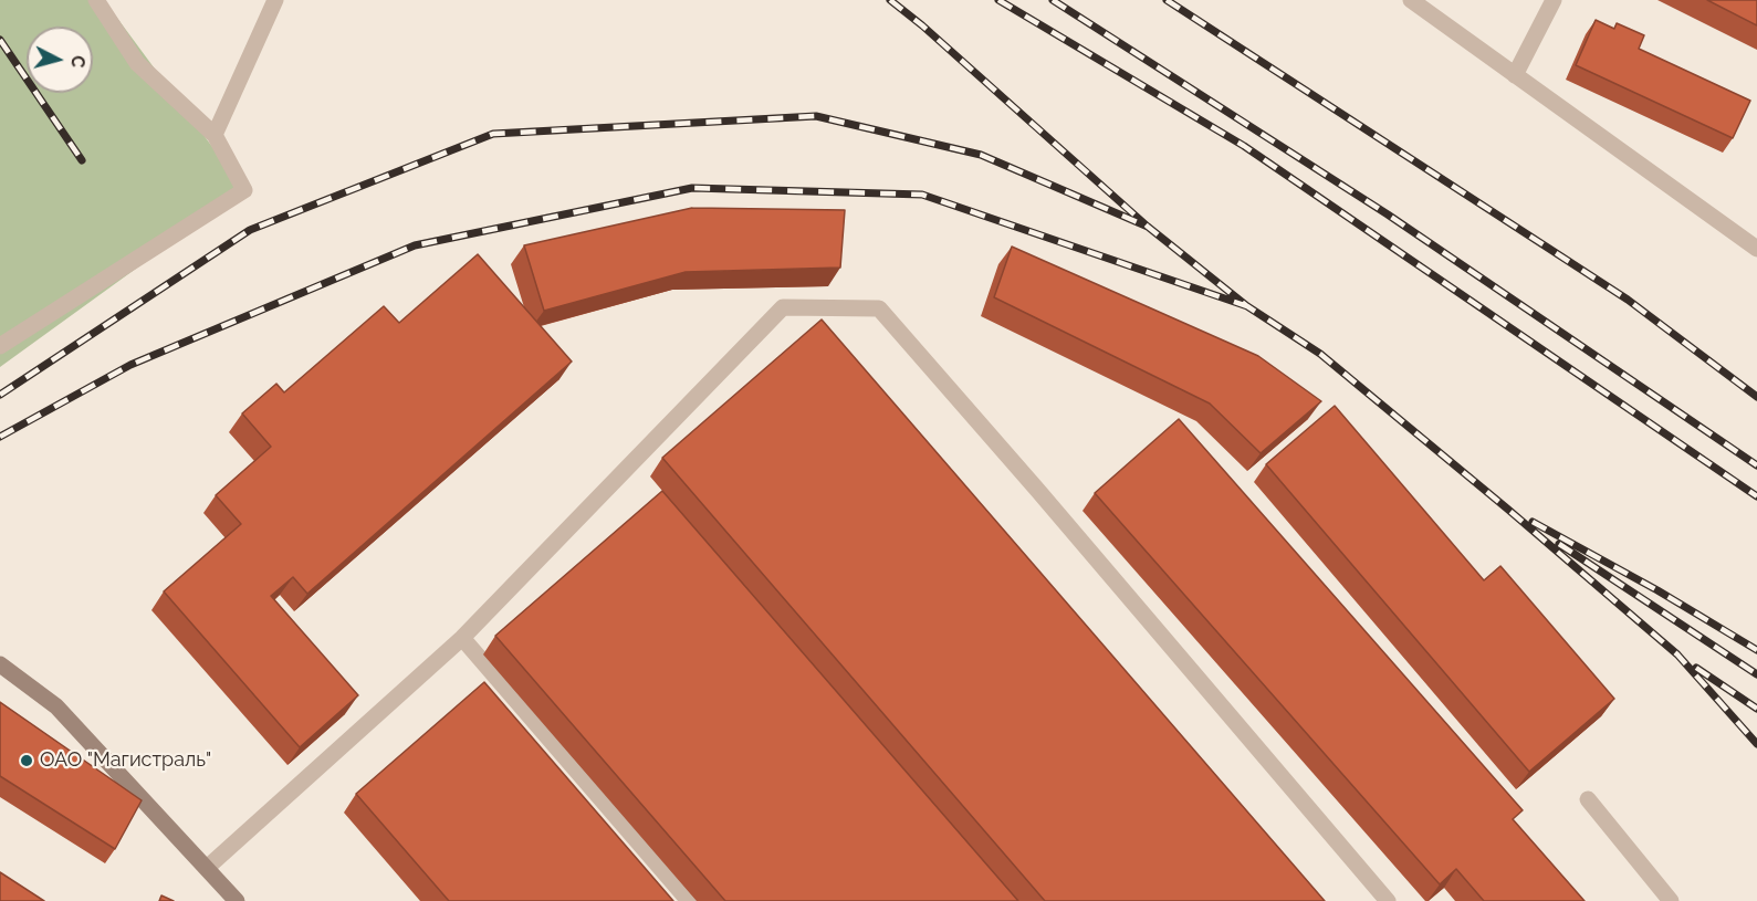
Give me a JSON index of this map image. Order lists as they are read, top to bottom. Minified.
{"places":["ОАО \"Магистраль\""],"north":"right"}
